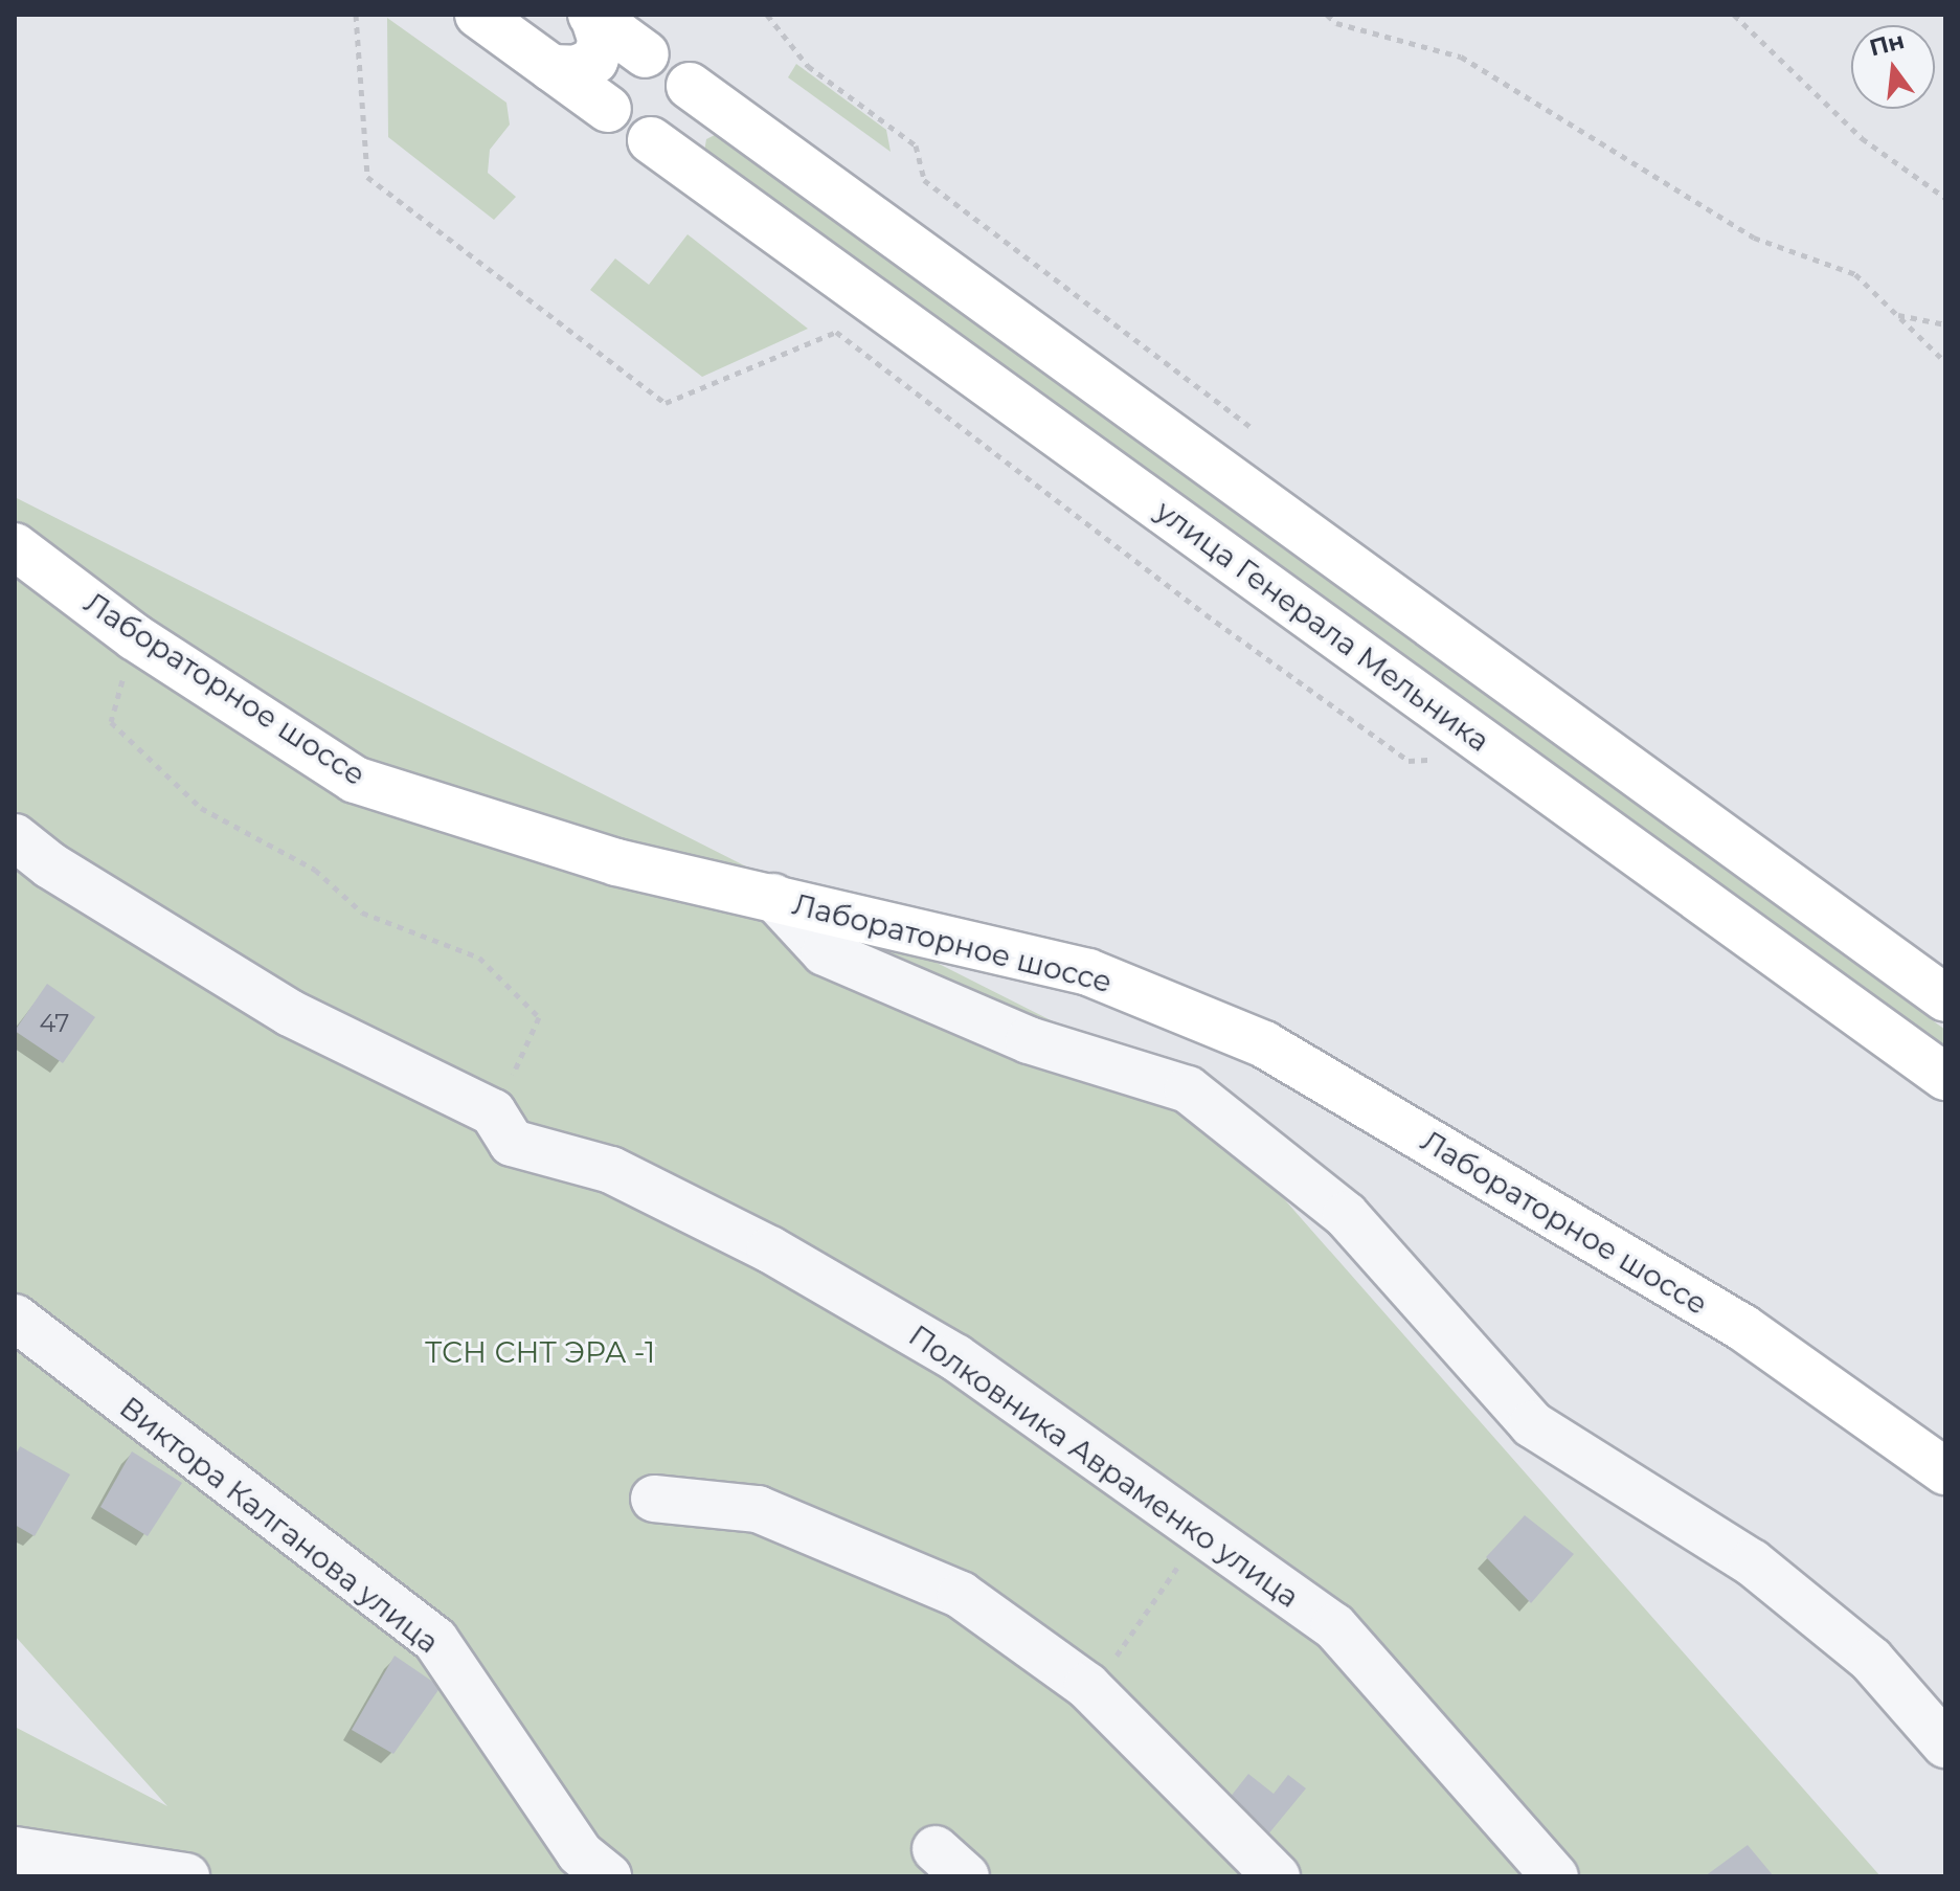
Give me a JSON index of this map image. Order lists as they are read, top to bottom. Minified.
{"streets":{"main road":["улица Генерала Мельника","Лабораторное шоссе"],"street":["Полковника Авраменко улица","Виктора Калганова улица"]},"parks":["ТСН СНТ ЭРА -1"],"house_numbers":["47"],"north":"top"}
